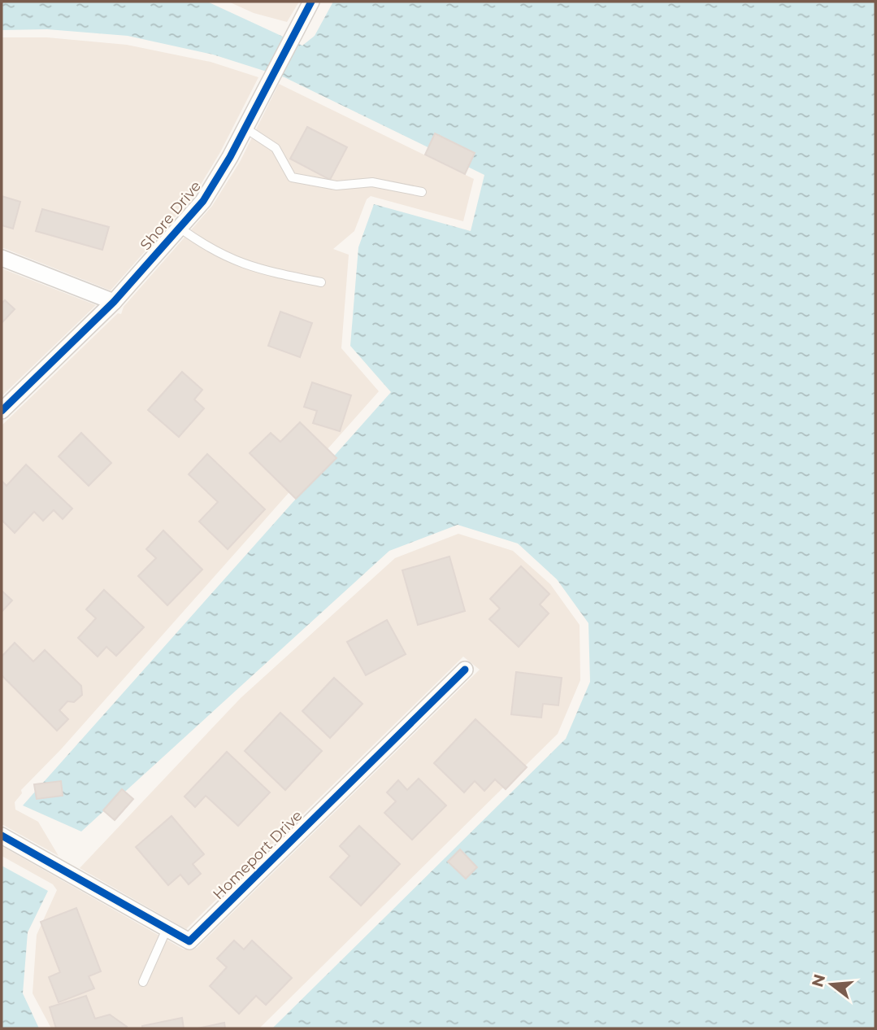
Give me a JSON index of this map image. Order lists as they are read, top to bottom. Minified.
{"streets":{"street":["Shore Drive","Homeport Drive"]},"north":"left"}
